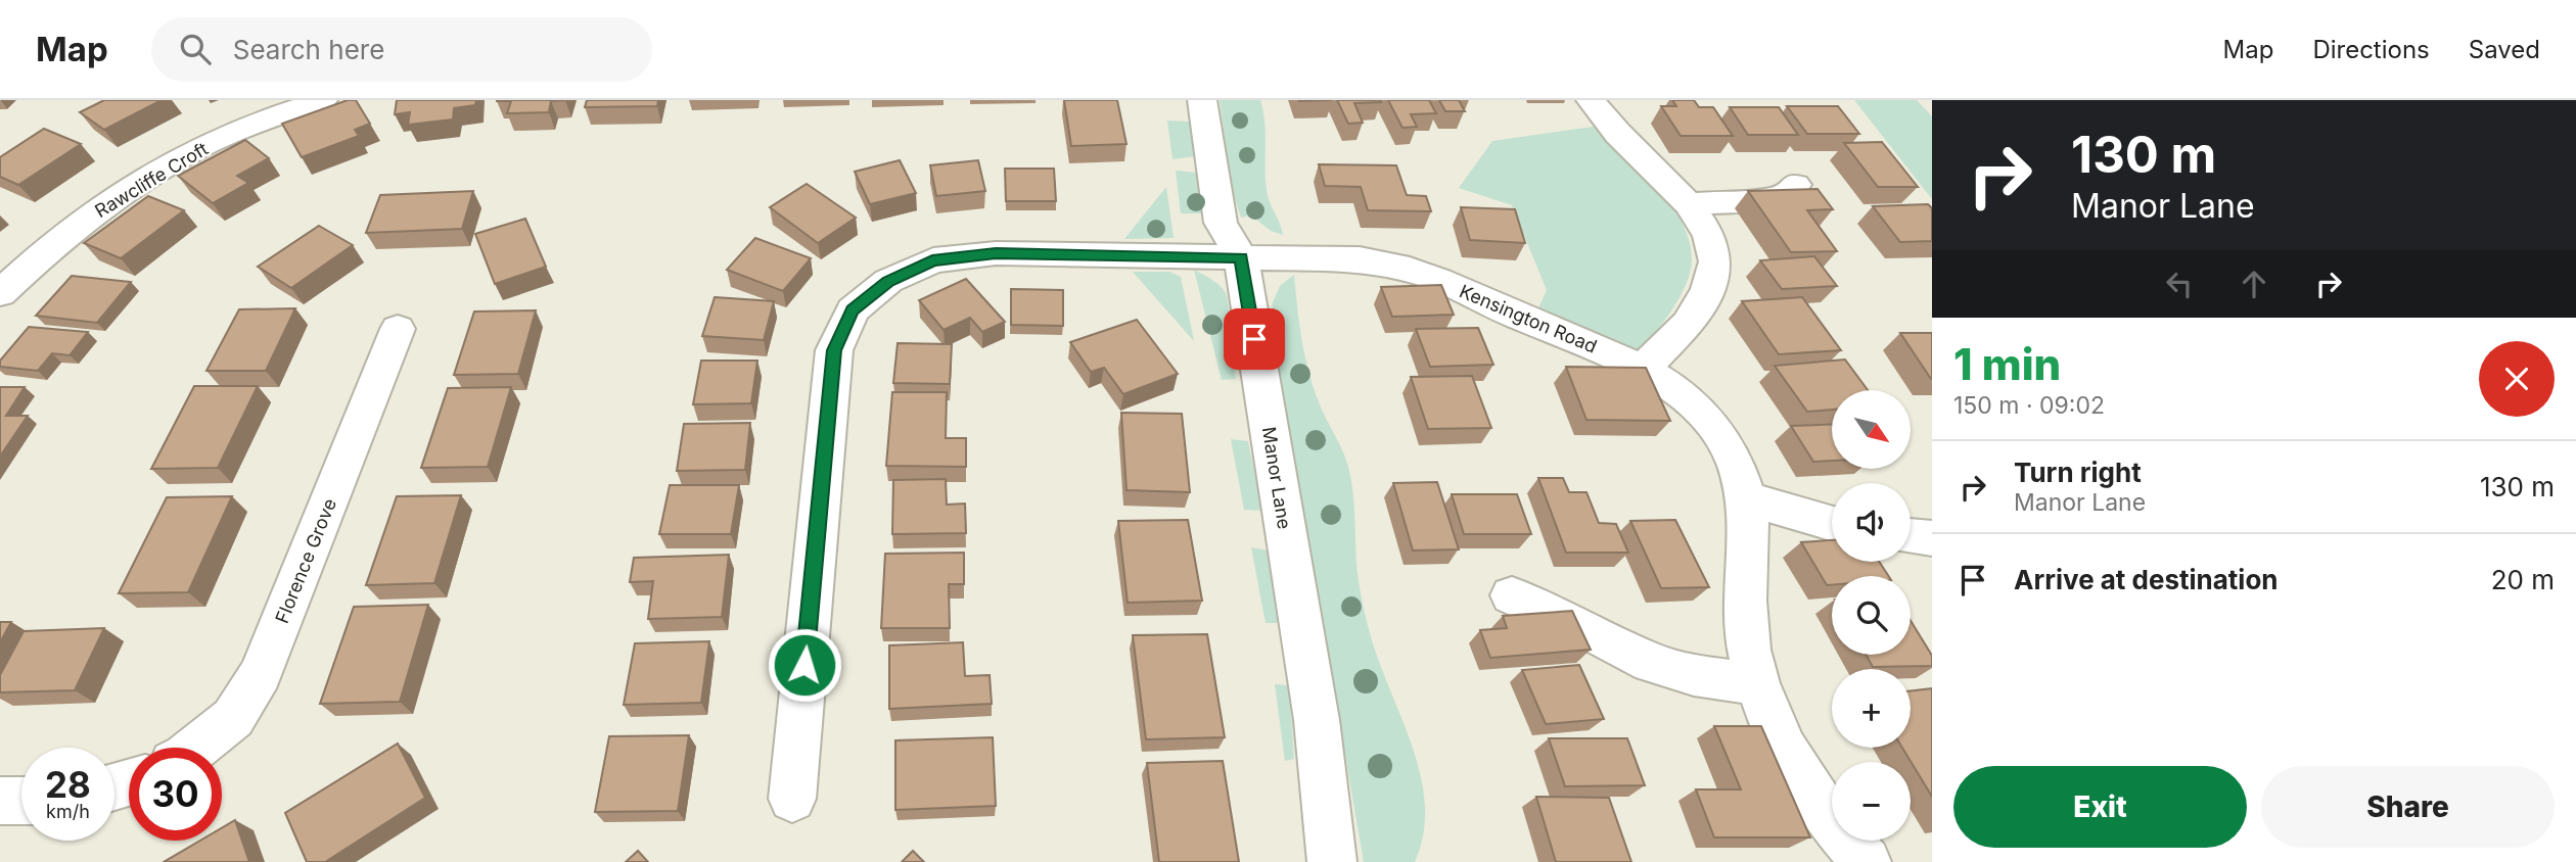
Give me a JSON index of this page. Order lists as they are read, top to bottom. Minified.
{"streets":{"street":["Rawcliffe Croft","Kensington Road","Manor Lane","Florence Grove"]},"crossings":[["Kensington Road","Manor Lane"]],"north":"bottom right","page":{"header":"Map","search":"Search here","nav":["Map","Directions","Saved"],"turn":["130 m","Manor Lane"],"heading":["1 min","150 m · 09:02"],"map_buttons":["+","−"],"list":[{"name":"Turn right","note":"Manor Lane","value":"130 m"},{"name":"Arrive at destination","value":"20 m"}],"speed":"28 km/h","limit":"30","buttons":["Exit","Share"]}}
